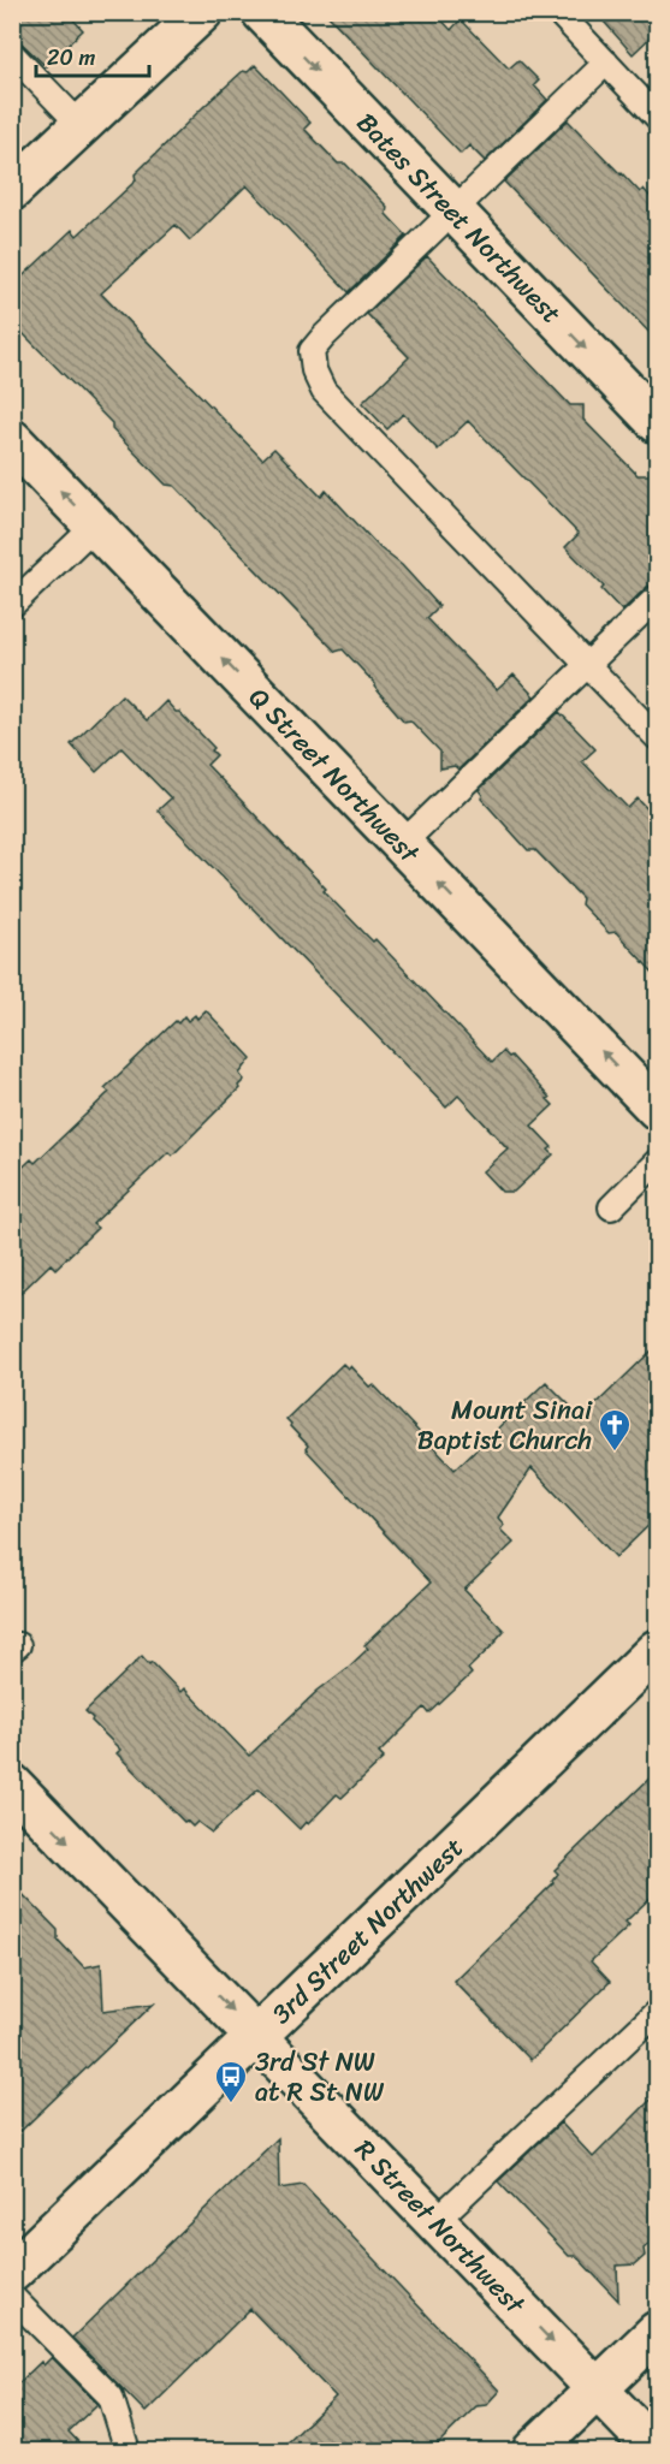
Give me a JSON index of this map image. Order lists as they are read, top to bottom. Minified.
{"streets":{"street":["Bates Street Northwest","Q Street Northwest","3rd Street Northwest","R Street Northwest"]},"crossings":[["3rd Street Northwest","R Street Northwest"]],"one_way":["Bates Street Northwest","Q Street Northwest","R Street Northwest"],"places":{"church":["Mount Sinai Baptist Church"],"bus stop":["3rd St NW at R St NW"]},"scale_bar":"20 m"}
